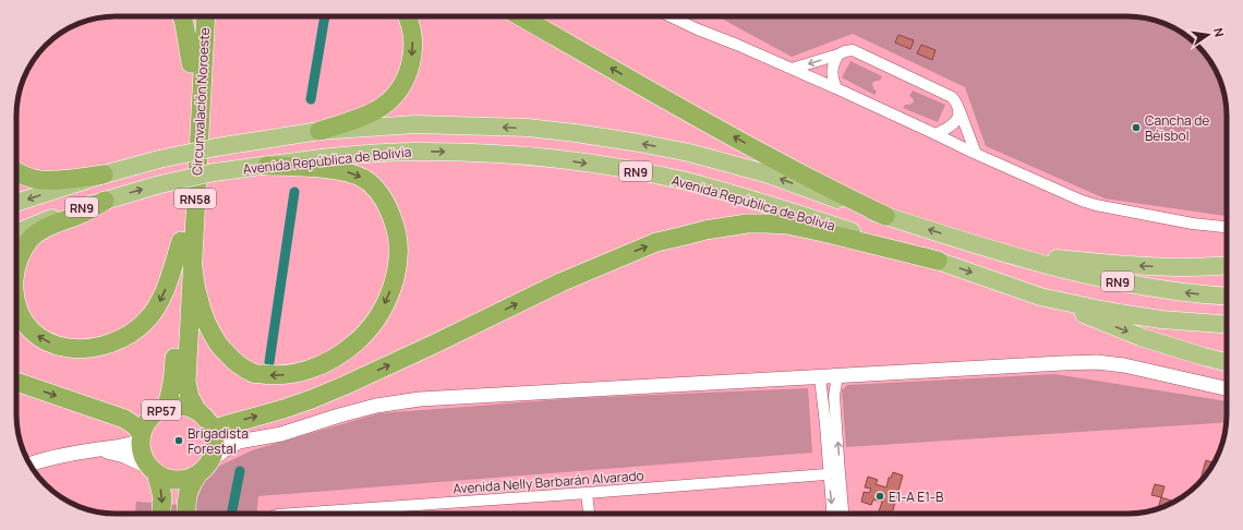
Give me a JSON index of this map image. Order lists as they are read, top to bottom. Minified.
{"streets":{"highway":["Circunvalación Noroeste","RN58","RP57"],"main road":["Avenida República de Bolivia","RN9"],"street":["Avenida Nelly Barbarán Alvarado"]},"crossings":[["Circunvalación Noroeste","RN58"],["RN58","RP57"]],"places":["Cancha de Béisbol","Brigadista Forestal","E1-A E1-B"],"north":"right"}
